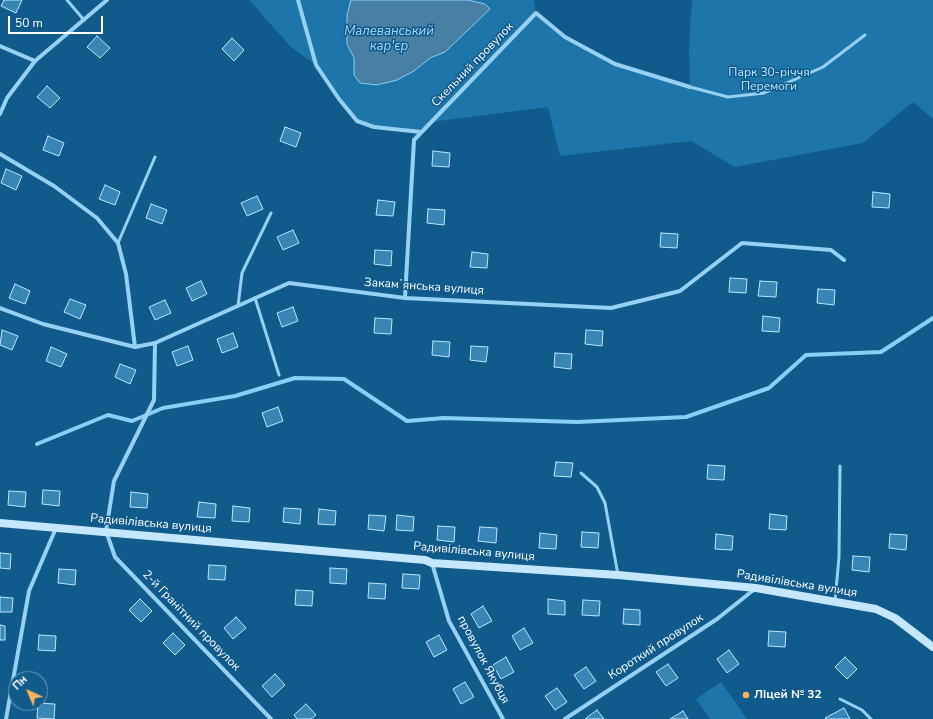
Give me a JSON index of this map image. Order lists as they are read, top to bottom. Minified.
{"streets":{"street":["Скельний провулок","Закамʼянська вулиця","Радивілівська вулиця","2-й Гранітний провулок","Короткий провулок","провулок Якубця"]},"crossings":[["Скельний провулок","Закамʼянська вулиця"],["Радивілівська вулиця","2-й Гранітний провулок"],["Радивілівська вулиця","Короткий провулок"],["Радивілівська вулиця","провулок Якубця"]],"water":["Малеванський кар'єр"],"parks":["Парк 30-річчя Перемоги"],"places":["Ліцей № 32"],"scale_bar":"50 m","north":"top left"}
